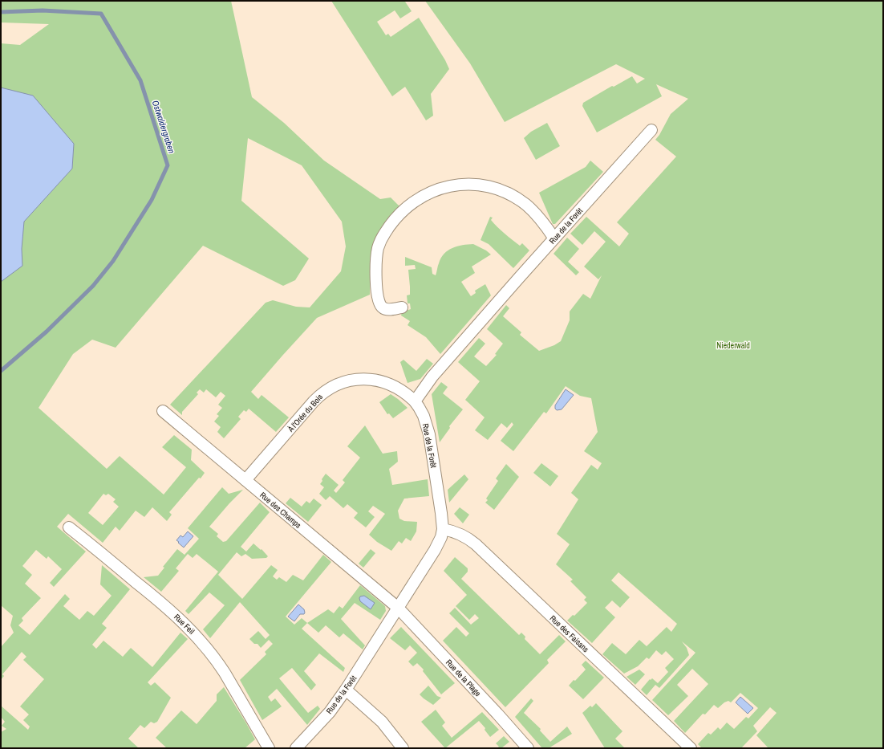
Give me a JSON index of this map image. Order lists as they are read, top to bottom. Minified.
{"streets":{"street":["Rue de la Forêt","À l'Orée du Bois","Rue des Champs","Rue Feil","Rue des Faisans","Rue de la Plage"]},"crossings":[["Rue de la Forêt","À l'Orée du Bois"],["Rue de la Forêt","Rue des Champs"],["Rue de la Forêt","Rue des Faisans"],["Rue de la Forêt","Rue de la Plage"],["À l'Orée du Bois","Rue des Champs"],["Rue des Champs","Rue de la Plage"]],"water":["Ostwaldergraben"],"parks":["Niederwald"]}
